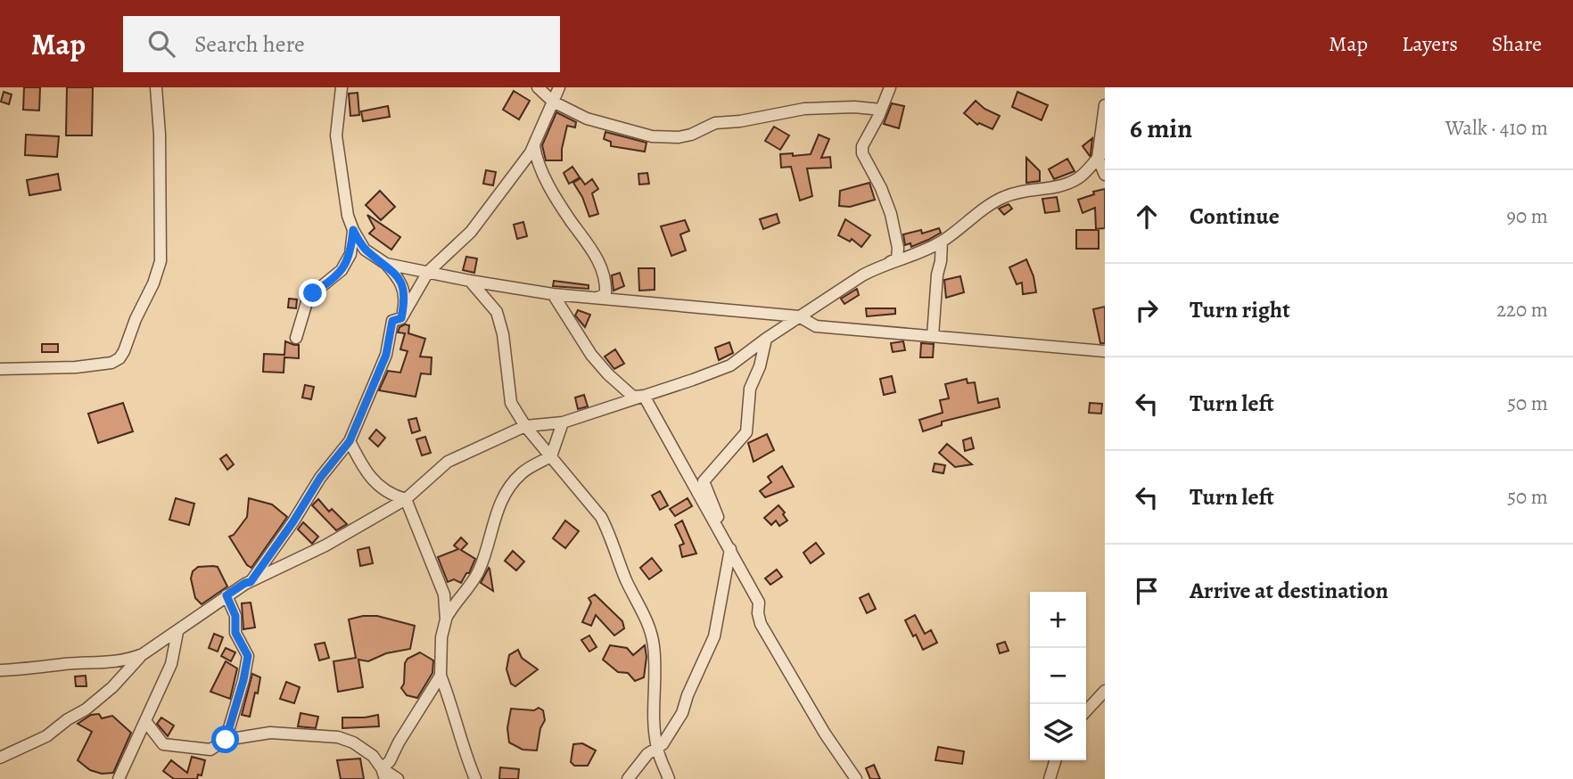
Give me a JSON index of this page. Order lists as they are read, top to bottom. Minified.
{"page":{"header":"Map","search":"Search here","nav":["Map","Layers","Share"],"heading":["6 min","Walk · 410 m"],"list":[["Continue","90 m"],["Turn right","220 m"],["Turn left","50 m"],["Turn left","50 m"],"Arrive at destination"],"map_buttons":["+","−"]}}
